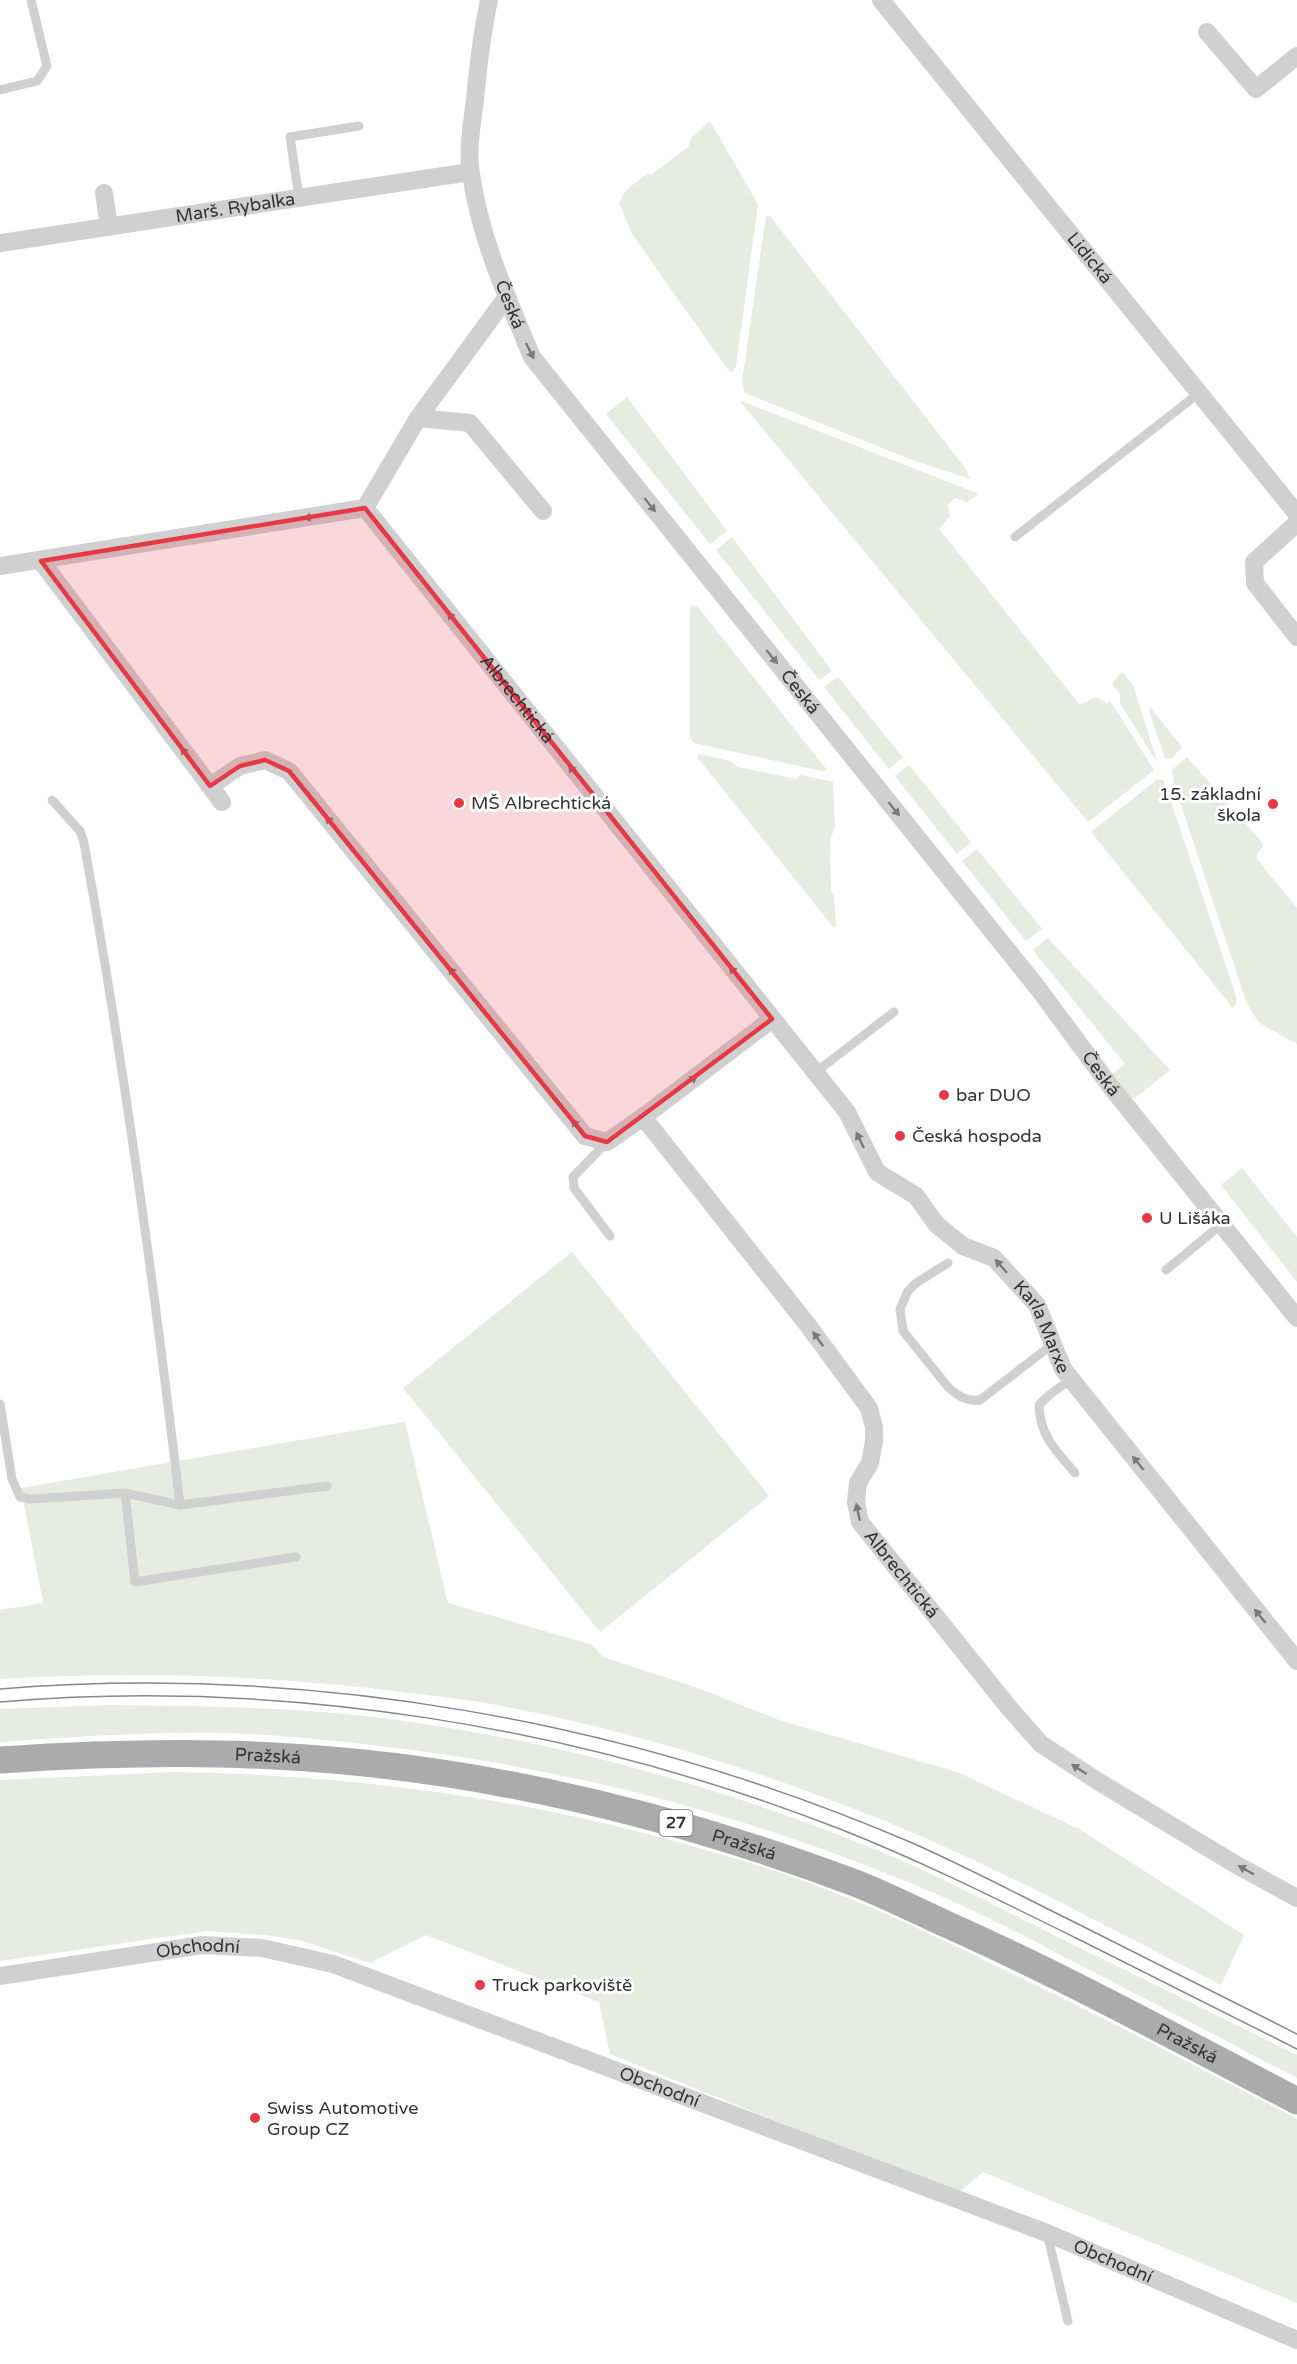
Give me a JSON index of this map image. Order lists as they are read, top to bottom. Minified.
{"streets":{"main road":["Pražská","27"],"street":["Marš. Rybalka","Lidická","Česká","Albrechtická","Karla Marxe","Obchodní"]},"crossings":[["Marš. Rybalka","Česká"],["Albrechtická","Karla Marxe"]],"one_way":["Česká","Albrechtická","Karla Marxe"],"places":["MŠ Albrechtická","15. základní škola","bar DUO","Česká hospoda","U Lišáka","Truck parkoviště","Swiss Automotive Group CZ"]}
